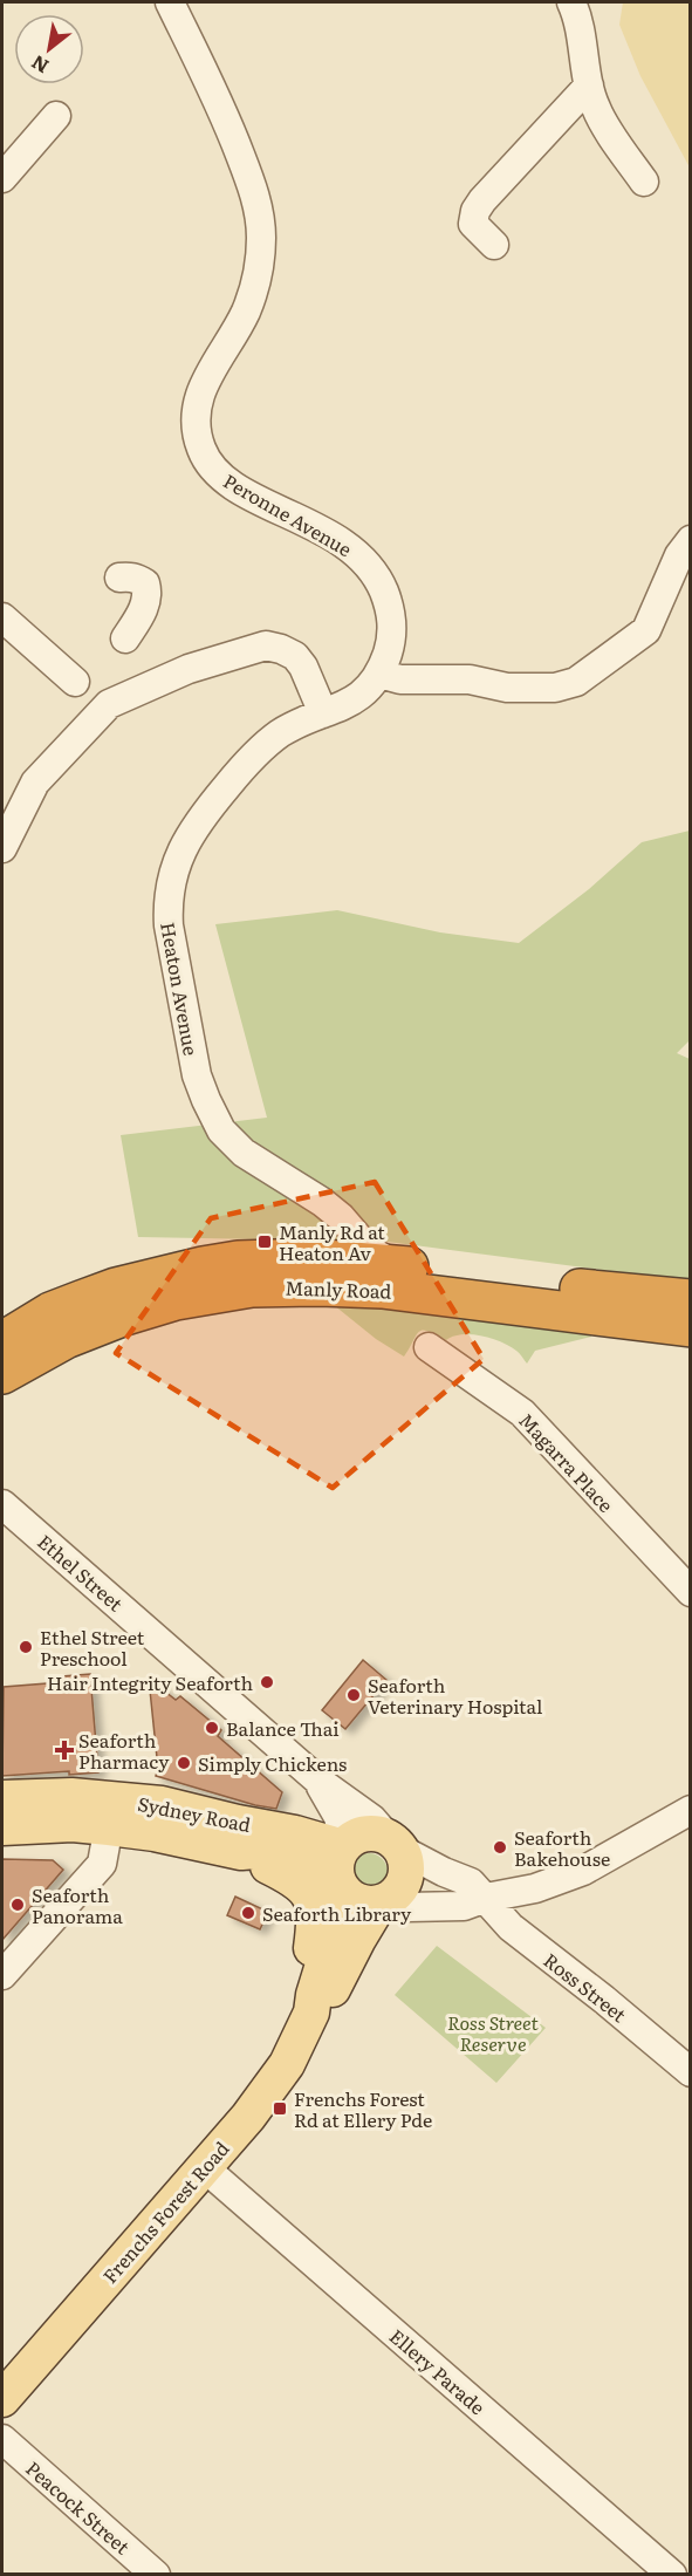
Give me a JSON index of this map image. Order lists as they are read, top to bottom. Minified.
{"streets":{"highway":["Manly Road"],"main road":["Sydney Road","Frenchs Forest Road"],"street":["Peronne Avenue","Heaton Avenue","Magarra Place","Ethel Street","Ross Street","Ellery Parade","Peacock Street"]},"crossings":[["Peronne Avenue","Heaton Avenue"],["Heaton Avenue","Manly Road"],["Ethel Street","Sydney Road"],["Ethel Street","Frenchs Forest Road"],["Sydney Road","Frenchs Forest Road"],["Frenchs Forest Road","Ellery Parade"]],"parks":["Ross Street Reserve"],"places":{"transit":["Manly Rd at Heaton Av","Frenchs Forest Rd at Ellery Pde"],"other":["Ethel Street Preschool","Hair Integrity Seaforth","Seaforth Veterinary Hospital","Balance Thai","Simply Chickens","Seaforth Bakehouse","Seaforth Panorama","Seaforth Library"],"health":["Seaforth Pharmacy"]},"north":"bottom left"}
